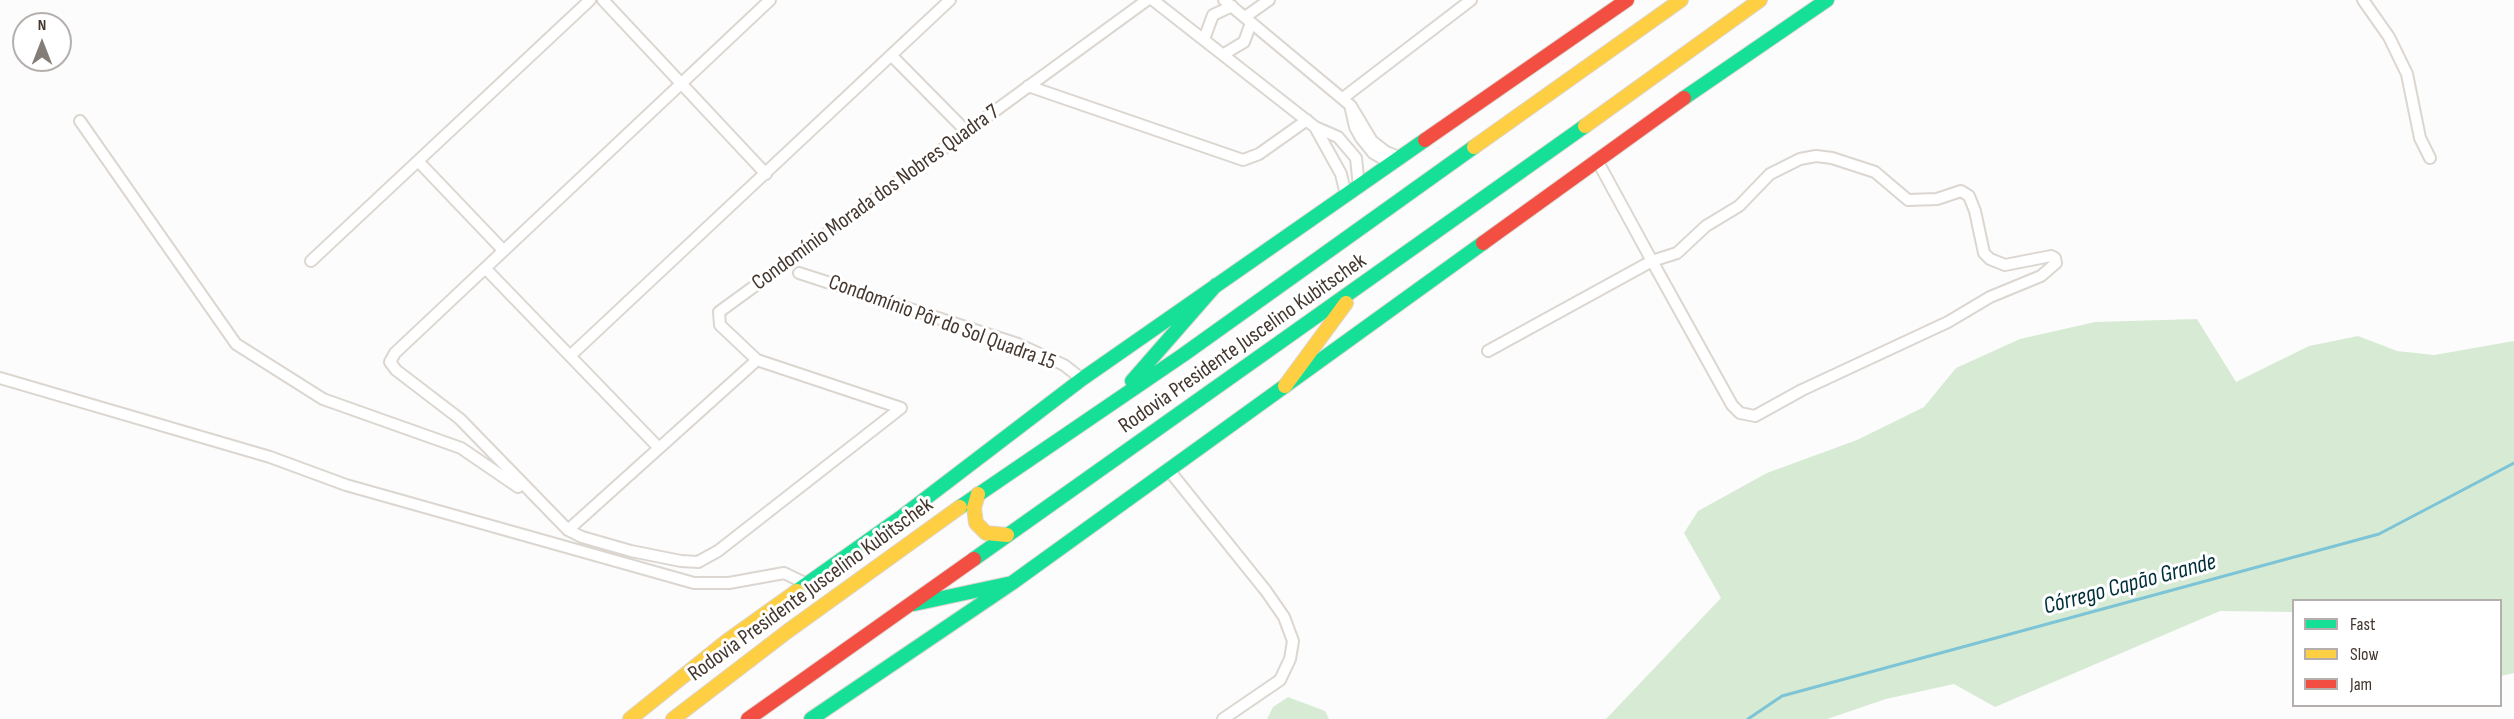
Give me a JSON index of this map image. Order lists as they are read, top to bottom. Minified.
{"streets":{"main road":["Rodovia Presidente Juscelino Kubitschek"],"street":["Condomínio Morada dos Nobres Quadra 7","Condomínio Pôr do Sol Quadra 15"]},"water":["Córrego Capão Grande"],"legend":["Fast","Slow","Jam"],"north":"top"}
